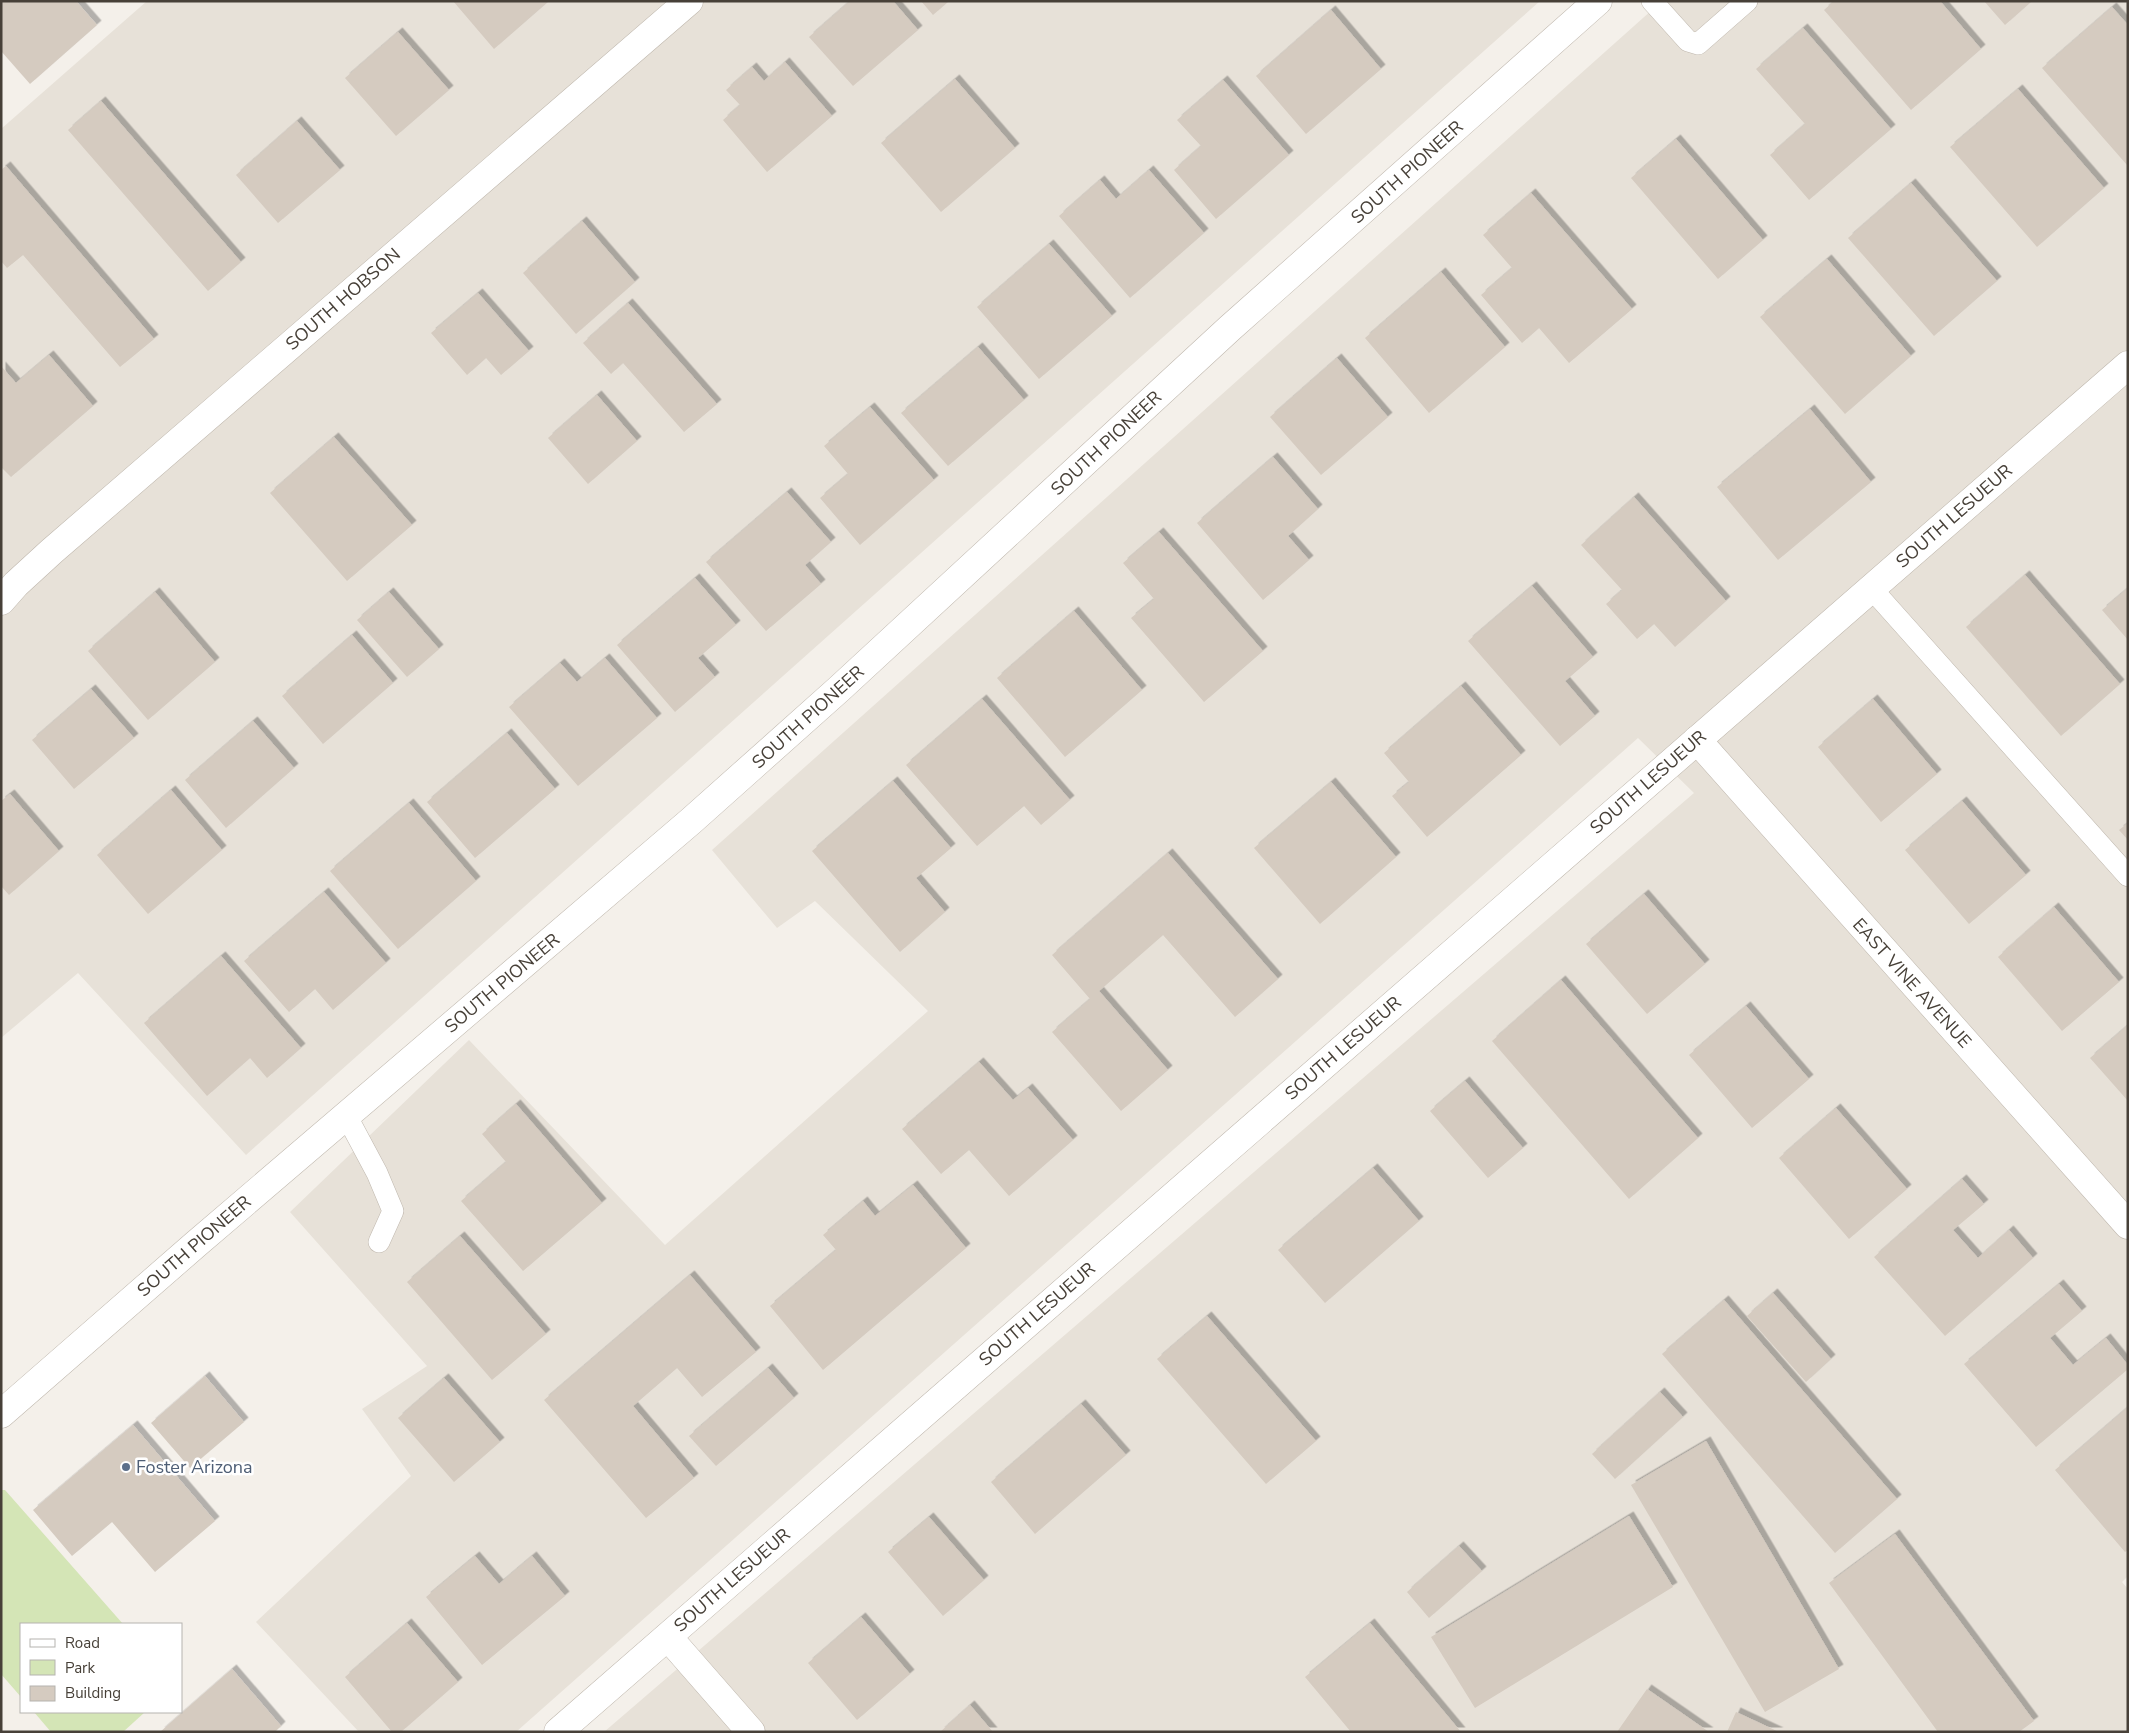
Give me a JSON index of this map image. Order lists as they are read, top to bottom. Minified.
{"streets":{"street":["SOUTH PIONEER","SOUTH HOBSON","SOUTH LESUEUR","EAST VINE AVENUE"]},"crossings":[["SOUTH LESUEUR","EAST VINE AVENUE"]],"places":["Foster Arizona"],"legend":["Road","Park","Building"]}
